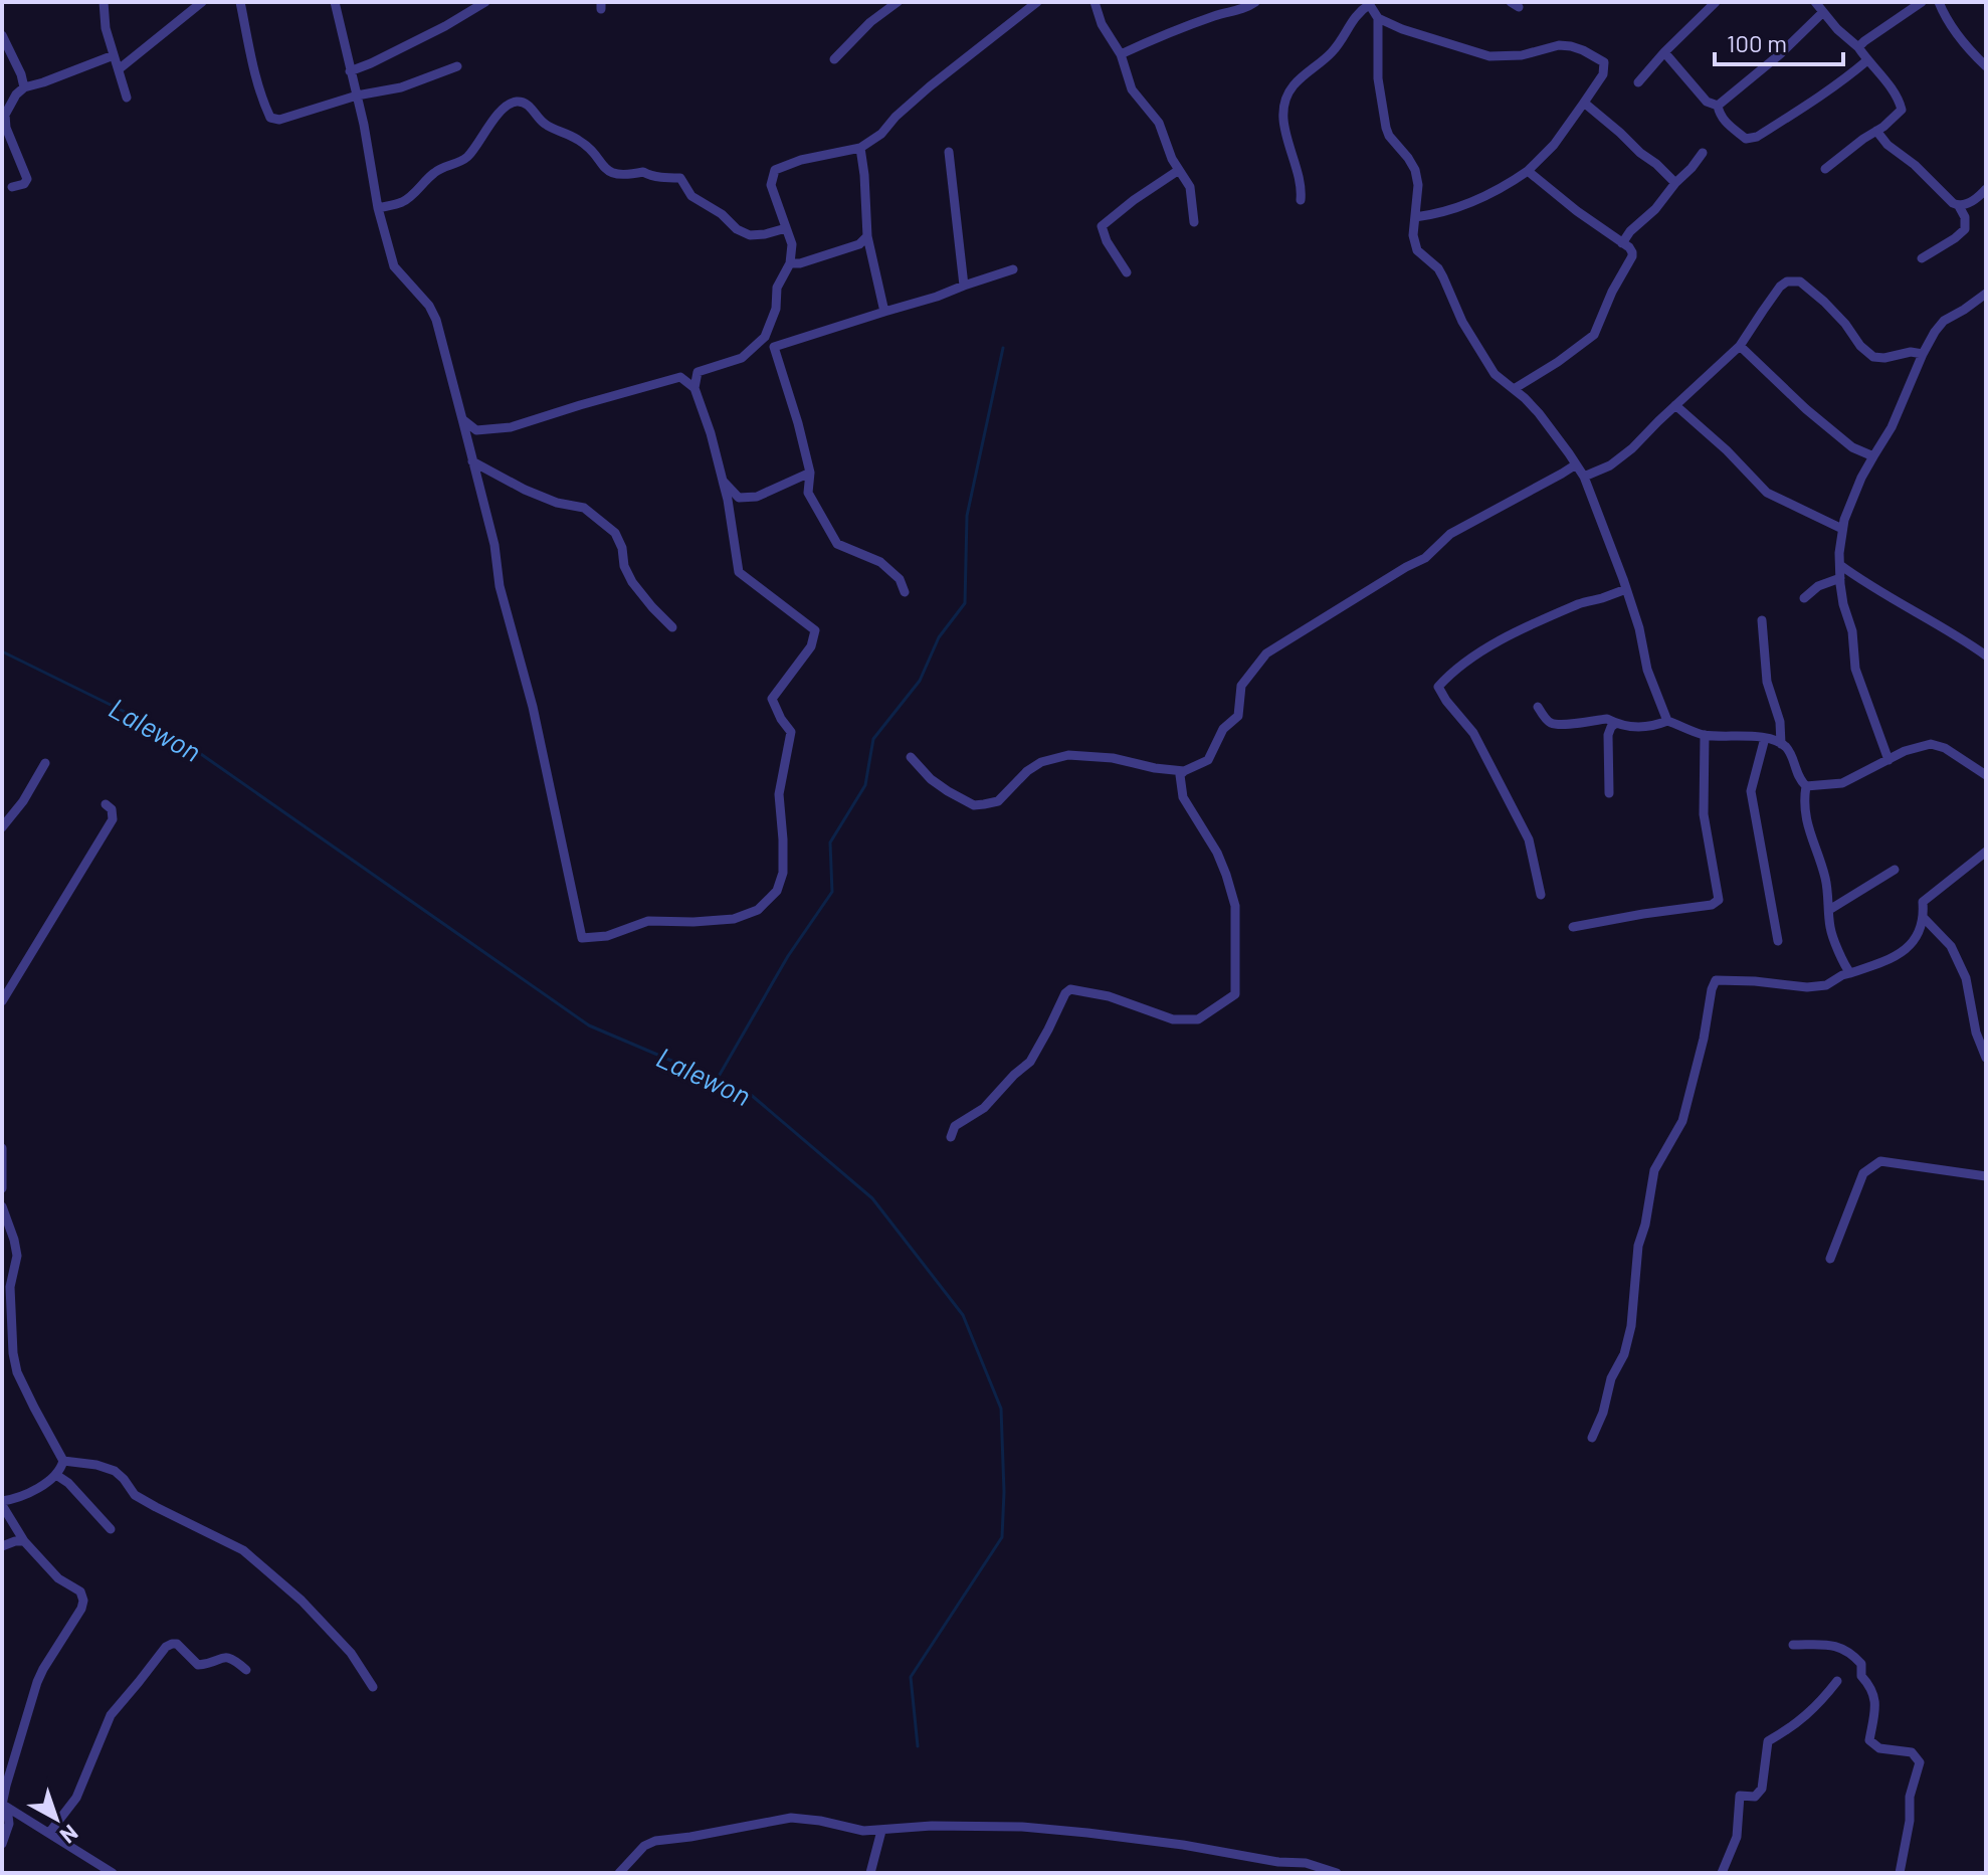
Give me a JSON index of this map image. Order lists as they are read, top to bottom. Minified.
{"water":["Lalewon"],"scale_bar":"100 m","north":"bottom right"}
